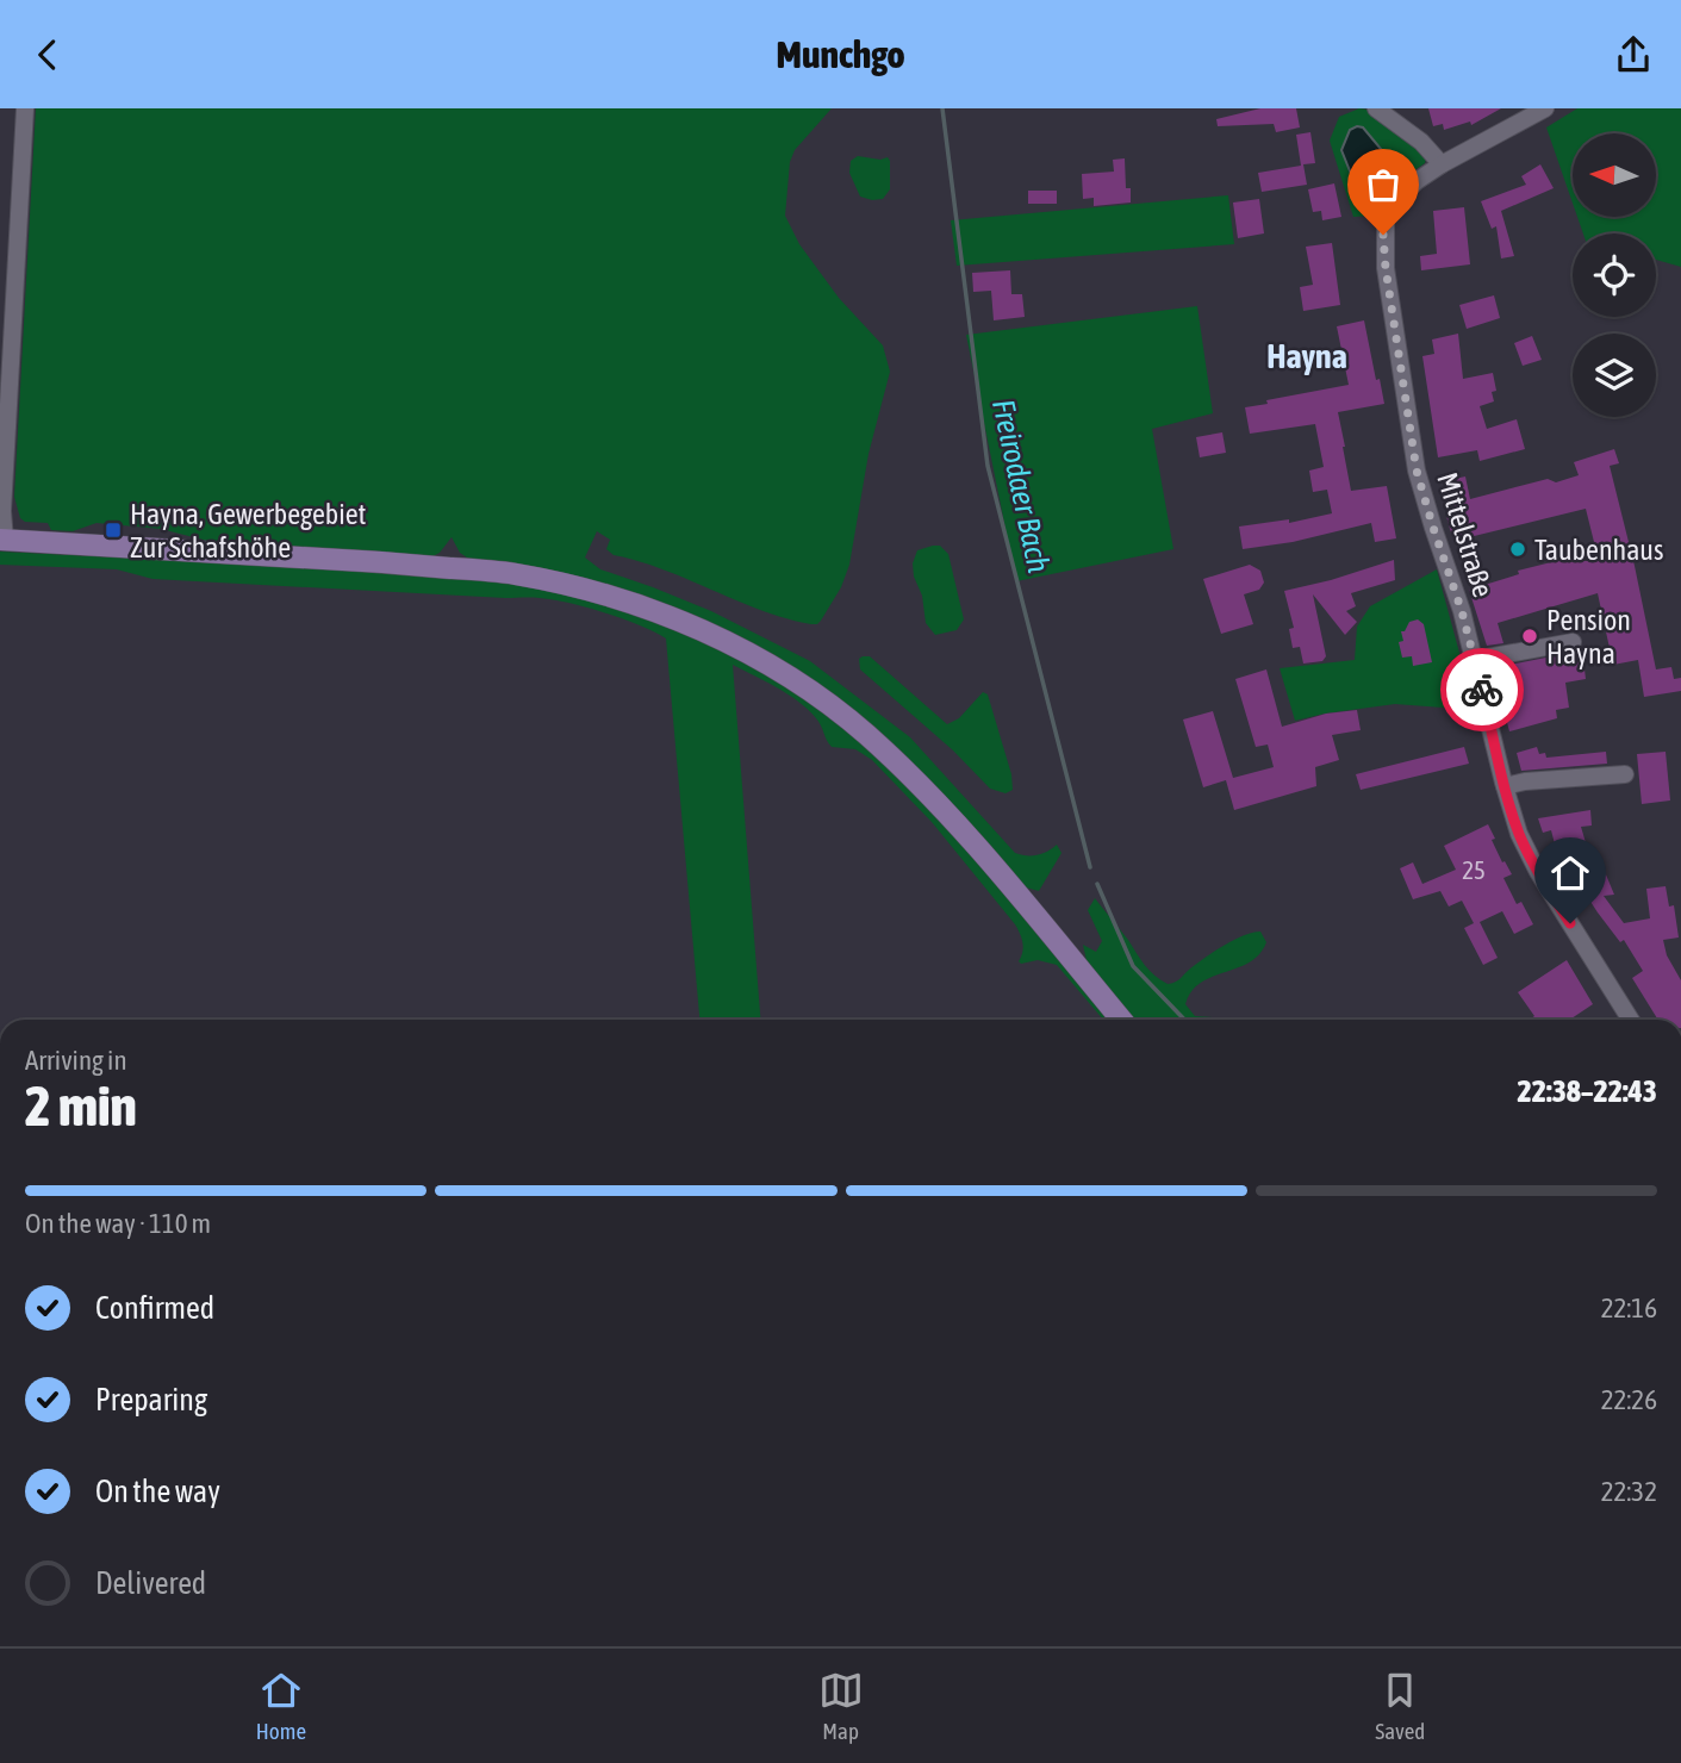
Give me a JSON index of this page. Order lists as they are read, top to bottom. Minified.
{"streets":{"street":["Mittelstraße"]},"districts":["Hayna"],"water":["Freirodaer Bach"],"places":{"transit":["Hayna, Gewerbegebiet Zur Schafshöhe"],"other":["Taubenhaus","Pension Hayna"]},"house_numbers":["25"],"north":"left","page":{"header":"Munchgo","heading":["2 min","Arriving in","22:38–22:43"],"bar":"On the way · 110 m","list":[["Confirmed","22:16"],["Preparing","22:26"],["On the way","22:32"],"Delivered"],"tabs":["Home","Map","Saved"]}}
